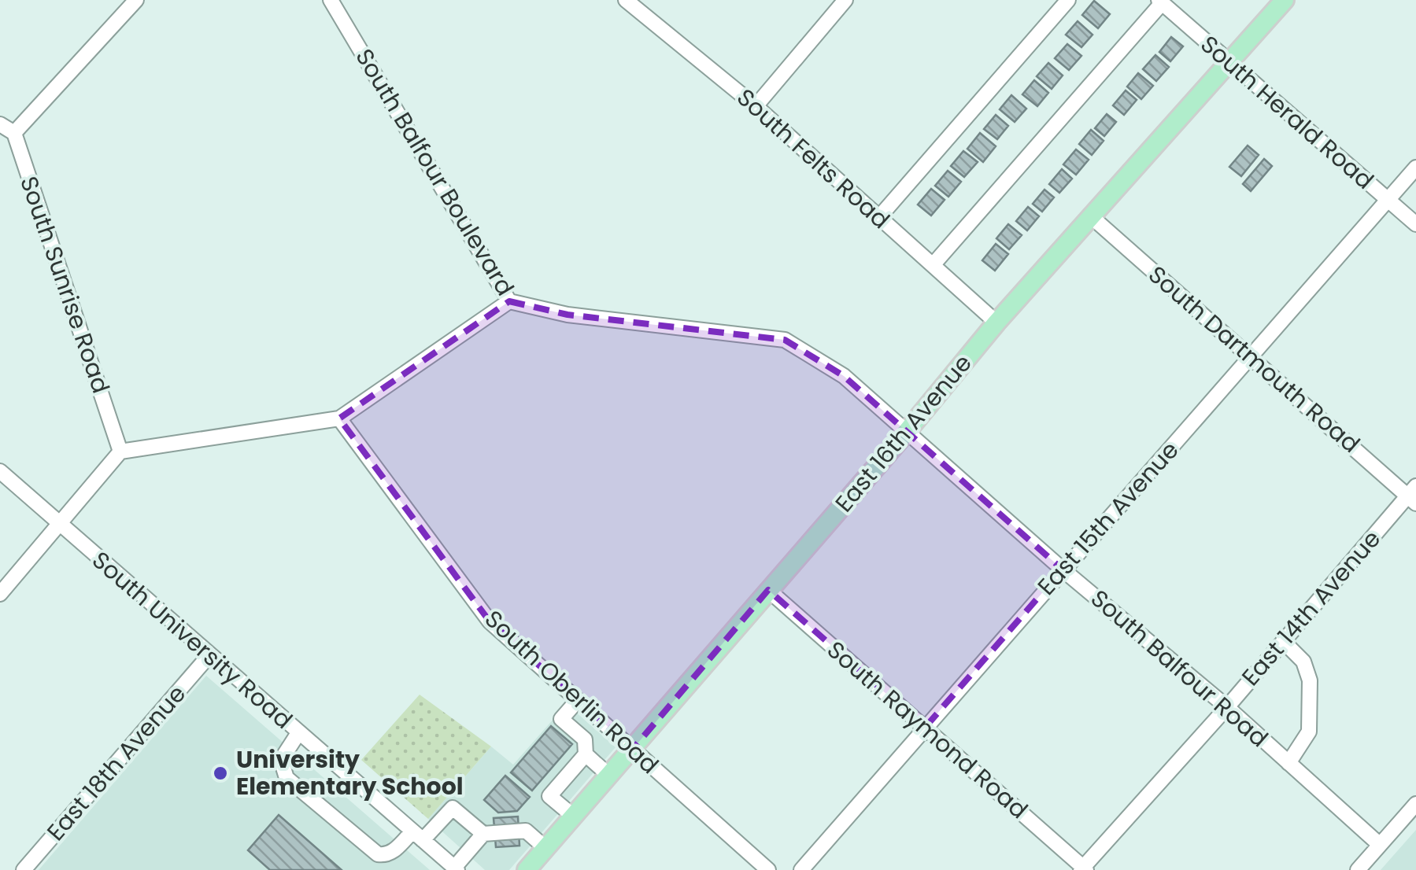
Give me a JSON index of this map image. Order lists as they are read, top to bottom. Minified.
{"streets":{"main road":["East 16th Avenue"],"street":["South Herald Road","South Felts Road","South Balfour Boulevard","South Sunrise Road","South Dartmouth Road","East 15th Avenue","East 14th Avenue","South University Road","South Balfour Road","South Oberlin Road","South Raymond Road","East 18th Avenue"]},"crossings":[["South Herald Road","East 16th Avenue"],["South Herald Road","East 15th Avenue"],["South Felts Road","East 16th Avenue"],["South Balfour Boulevard","East 16th Avenue"],["South Balfour Boulevard","South Balfour Road"],["South Dartmouth Road","East 16th Avenue"],["South Dartmouth Road","East 15th Avenue"],["South Dartmouth Road","East 14th Avenue"],["East 16th Avenue","South Balfour Road"],["East 16th Avenue","South Oberlin Road"],["East 16th Avenue","South Raymond Road"],["East 15th Avenue","South Balfour Road"],["East 15th Avenue","South Raymond Road"],["East 14th Avenue","South Balfour Road"],["East 14th Avenue","South Raymond Road"],["South University Road","East 18th Avenue"]],"places":["University Elementary School"]}
